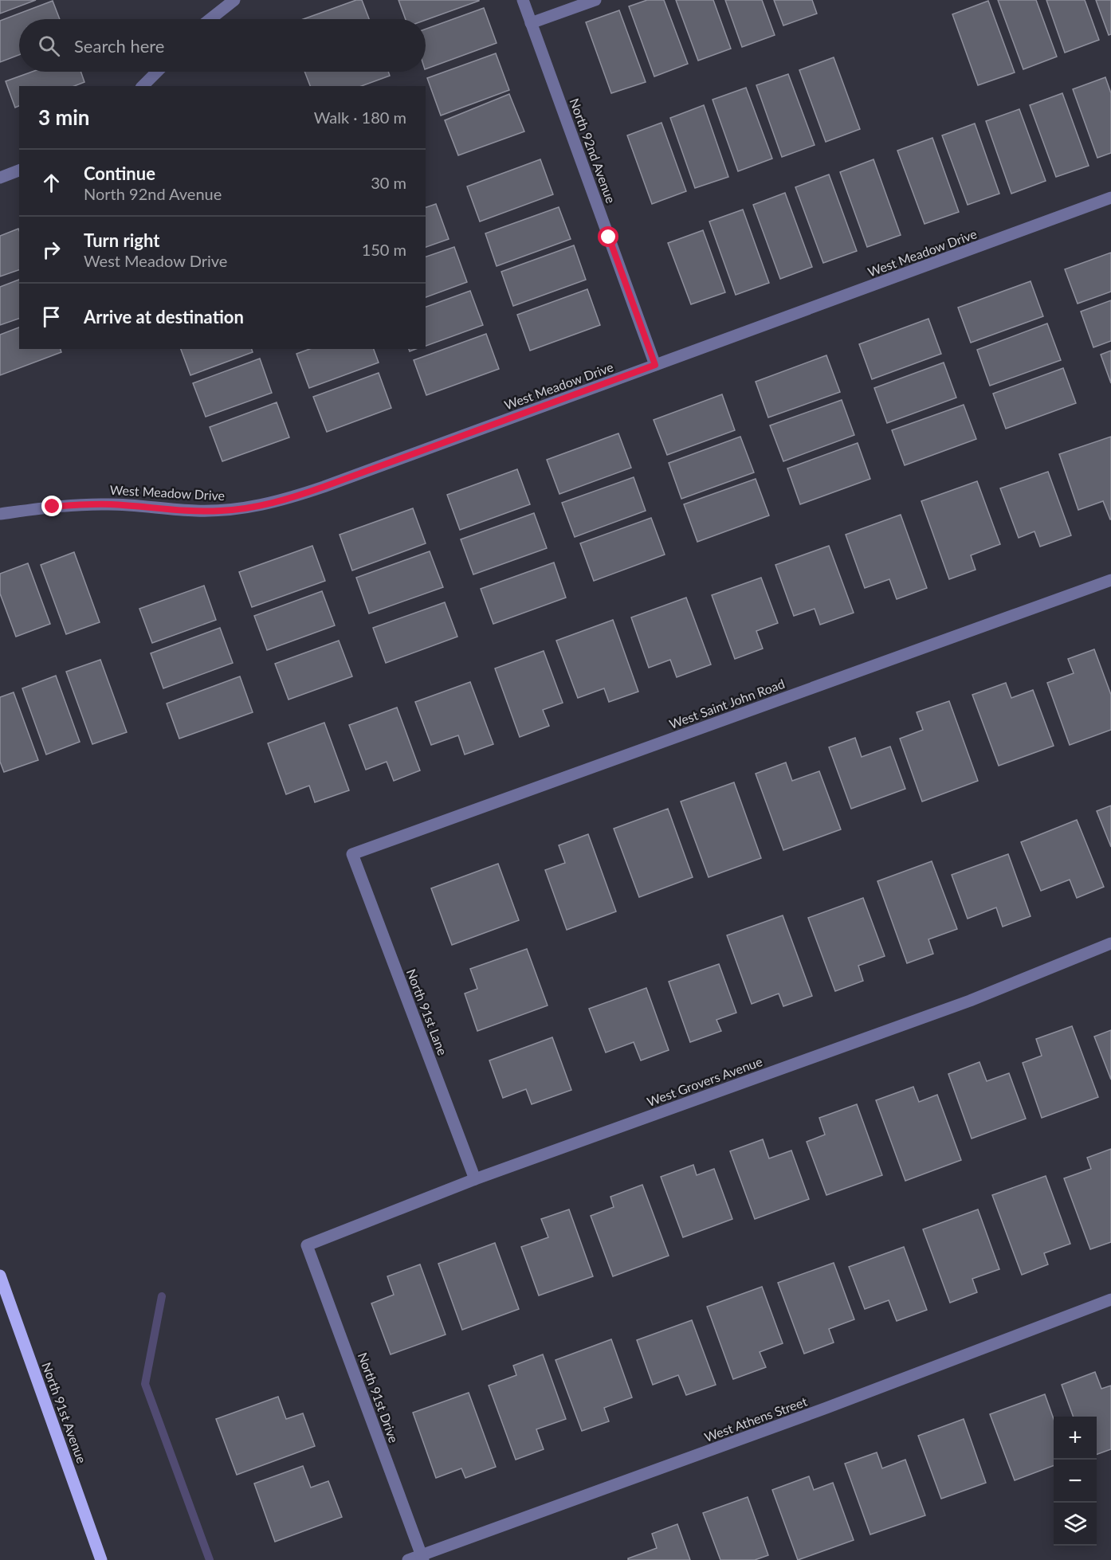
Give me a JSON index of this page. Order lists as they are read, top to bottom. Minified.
{"streets":{"main road":["North 91st Avenue"],"street":["North 92nd Avenue","West Meadow Drive","West Saint John Road","North 91st Lane","West Grovers Avenue","North 91st Drive","West Athens Street"]},"crossings":[["North 92nd Avenue","West Meadow Drive"],["West Saint John Road","North 91st Lane"],["North 91st Lane","West Grovers Avenue"],["West Grovers Avenue","North 91st Drive"],["North 91st Drive","West Athens Street"]],"page":{"search":"Search here","heading":["3 min","Walk · 180 m"],"list":[["Continue","North 92nd Avenue","30 m"],["Turn right","West Meadow Drive","150 m"],"Arrive at destination"],"map_buttons":["+","−"]}}
